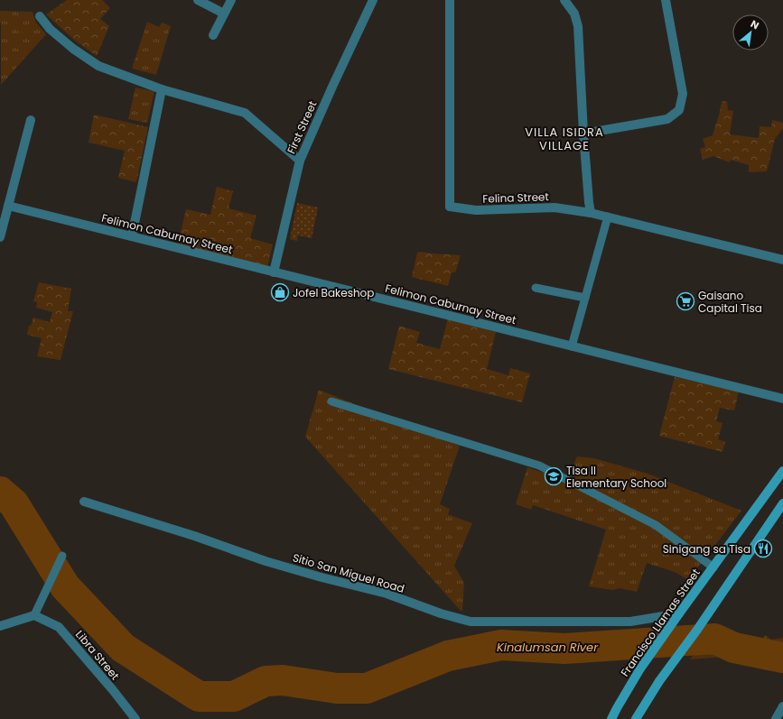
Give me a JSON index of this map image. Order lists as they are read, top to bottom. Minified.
{"streets":{"main road":["Francisco Llamas Street"],"street":["First Street","Felina Street","Felimon Caburnay Street","Sitio San Miguel Road","Libra Street"]},"crossings":[["First Street","Felimon Caburnay Street"],["Sitio San Miguel Road","Francisco Llamas Street"]],"districts":["VILLA ISIDRA VILLAGE"],"water":["Kinalumsan River"],"places":{"shop":["Jofel Bakeshop"],"supermarket":["Gaisano Capital Tisa"],"school or university":["Tisa II Elementary School"],"restaurant":["Sinigang sa Tisa"]},"north":"top right"}
